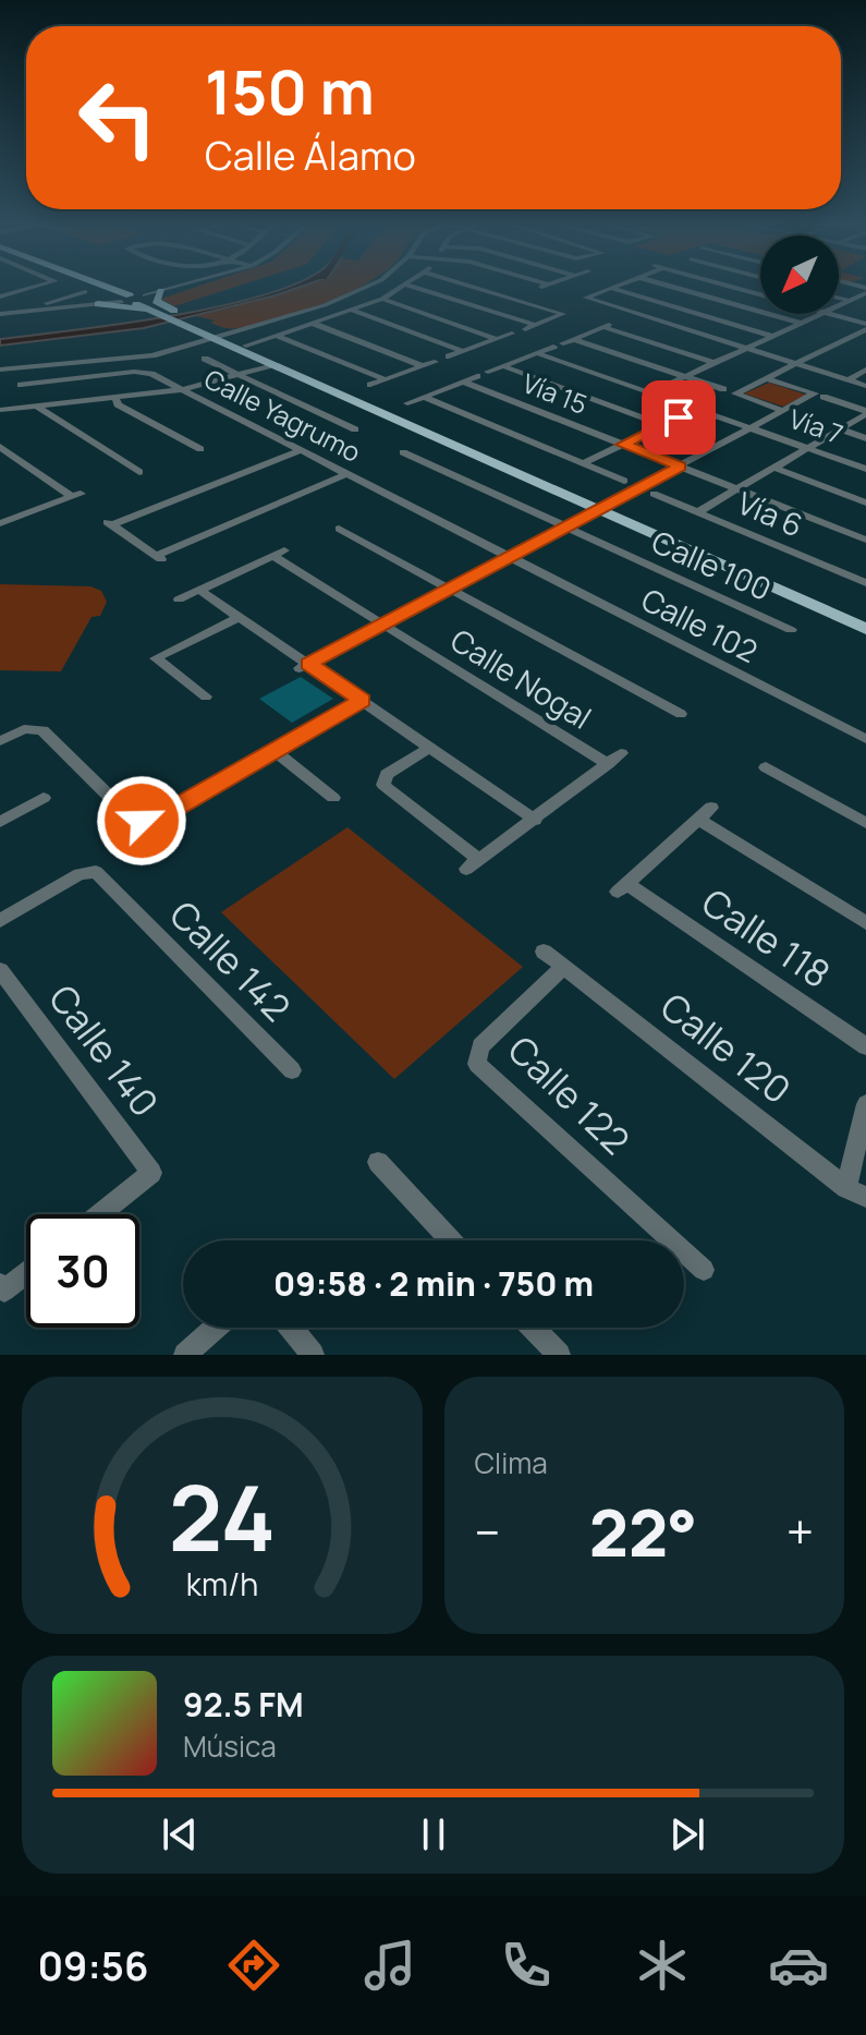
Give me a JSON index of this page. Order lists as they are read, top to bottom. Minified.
{"streets":{"street":["Vía 15","Calle Yagrumo","Vía 7","Vía 6","Calle 100","Calle 102","Calle Nogal","Calle 118","Calle 142","Calle 120","Calle 140","Calle 122"]},"crossings":[["Vía 15","Vía 6"],["Calle Yagrumo","Calle 102"],["Calle 120","Calle 122"]],"north":"bottom left","page":{"turn":["150 m","Calle Álamo"],"limit":"30","trip":"09:58 · 2 min · 750 m","tile":"Clima","heat":["−","22°","+"],"song":["92.5 FM","Música"],"tabs":"09:56","gauge":["24","km/h"]}}
